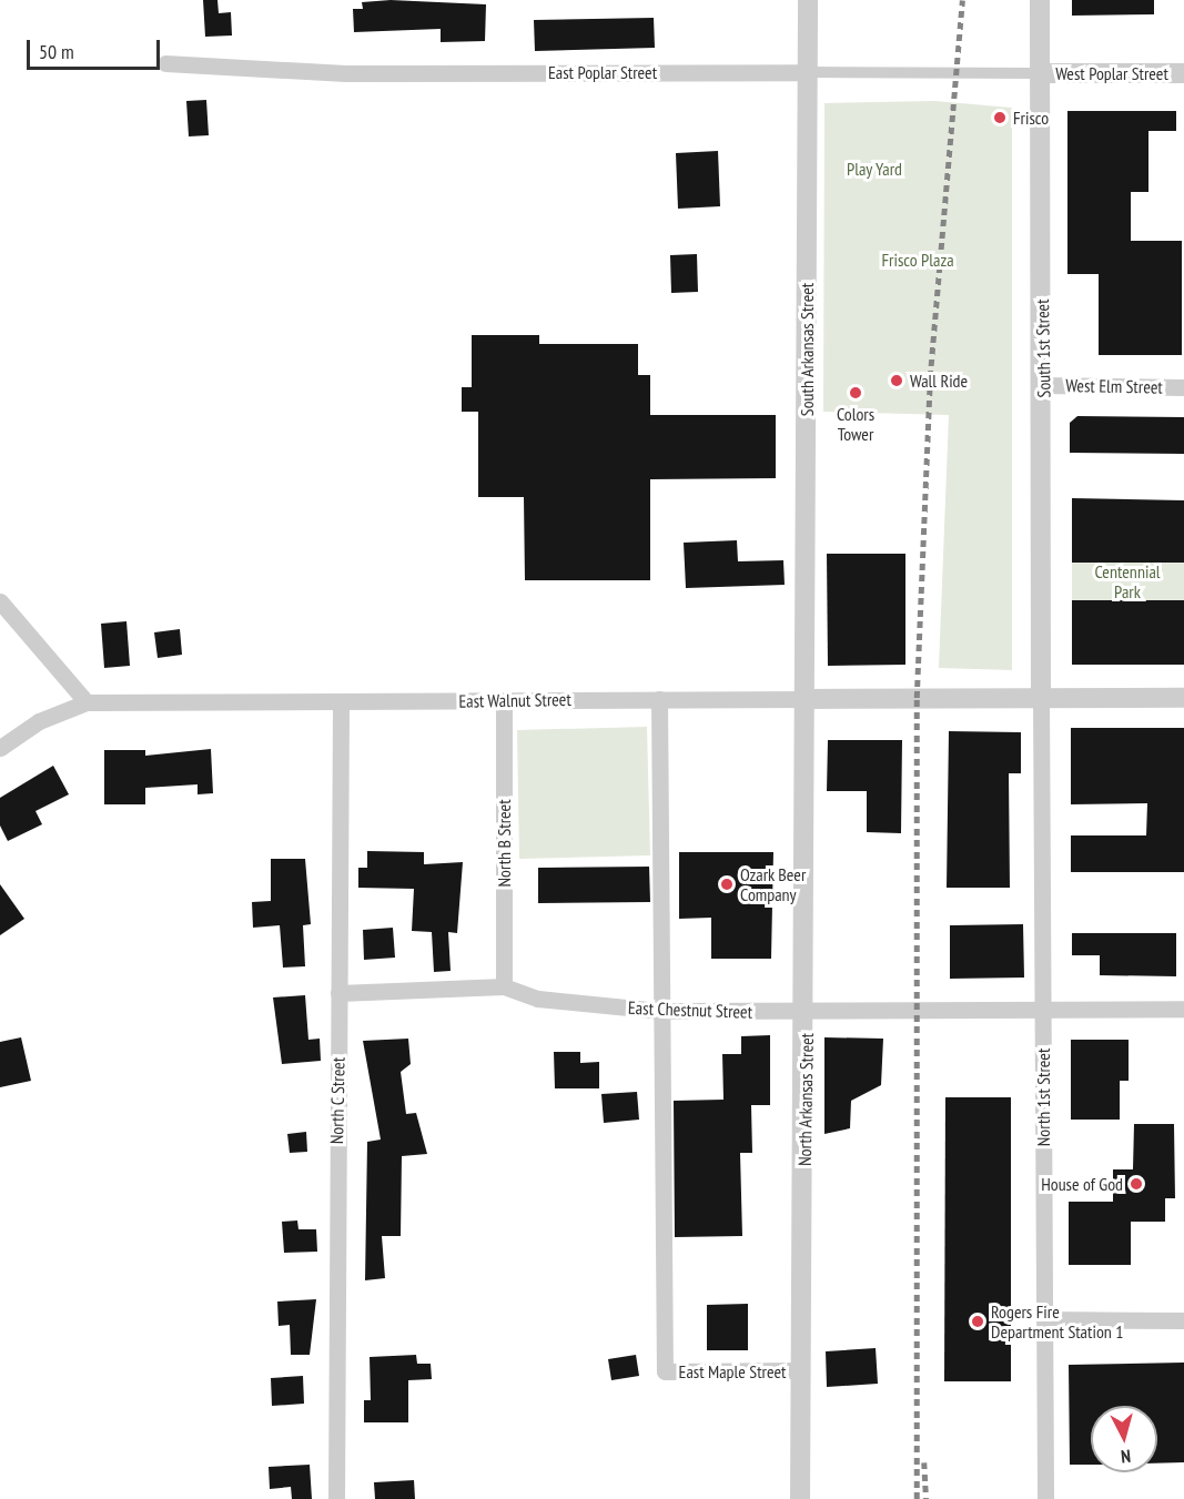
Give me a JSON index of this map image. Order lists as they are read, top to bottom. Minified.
{"streets":{"street":["East Poplar Street","West Poplar Street","South 1st Street","South Arkansas Street","West Elm Street","East Walnut Street","North B Street","East Chestnut Street","North 1st Street","North Arkansas Street","North C Street","East Maple Street"]},"crossings":[["East Poplar Street","West Poplar Street"],["East Poplar Street","South 1st Street"],["East Poplar Street","South Arkansas Street"],["West Poplar Street","South 1st Street"],["South 1st Street","West Elm Street"],["South 1st Street","East Walnut Street"],["South 1st Street","North 1st Street"],["South Arkansas Street","East Walnut Street"],["South Arkansas Street","North Arkansas Street"],["East Walnut Street","North B Street"],["East Walnut Street","North 1st Street"],["East Walnut Street","North Arkansas Street"],["East Walnut Street","North C Street"],["North B Street","East Chestnut Street"],["East Chestnut Street","North 1st Street"],["East Chestnut Street","North Arkansas Street"],["East Chestnut Street","North C Street"],["East Chestnut Street","East Maple Street"],["North Arkansas Street","East Maple Street"]],"parks":["Play Yard","Frisco Plaza","Centennial Park"],"places":["Frisco","Wall Ride","Colors Tower","Ozark Beer Company","House of God","Rogers Fire Department Station 1"],"scale_bar":"50 m","north":"bottom"}
